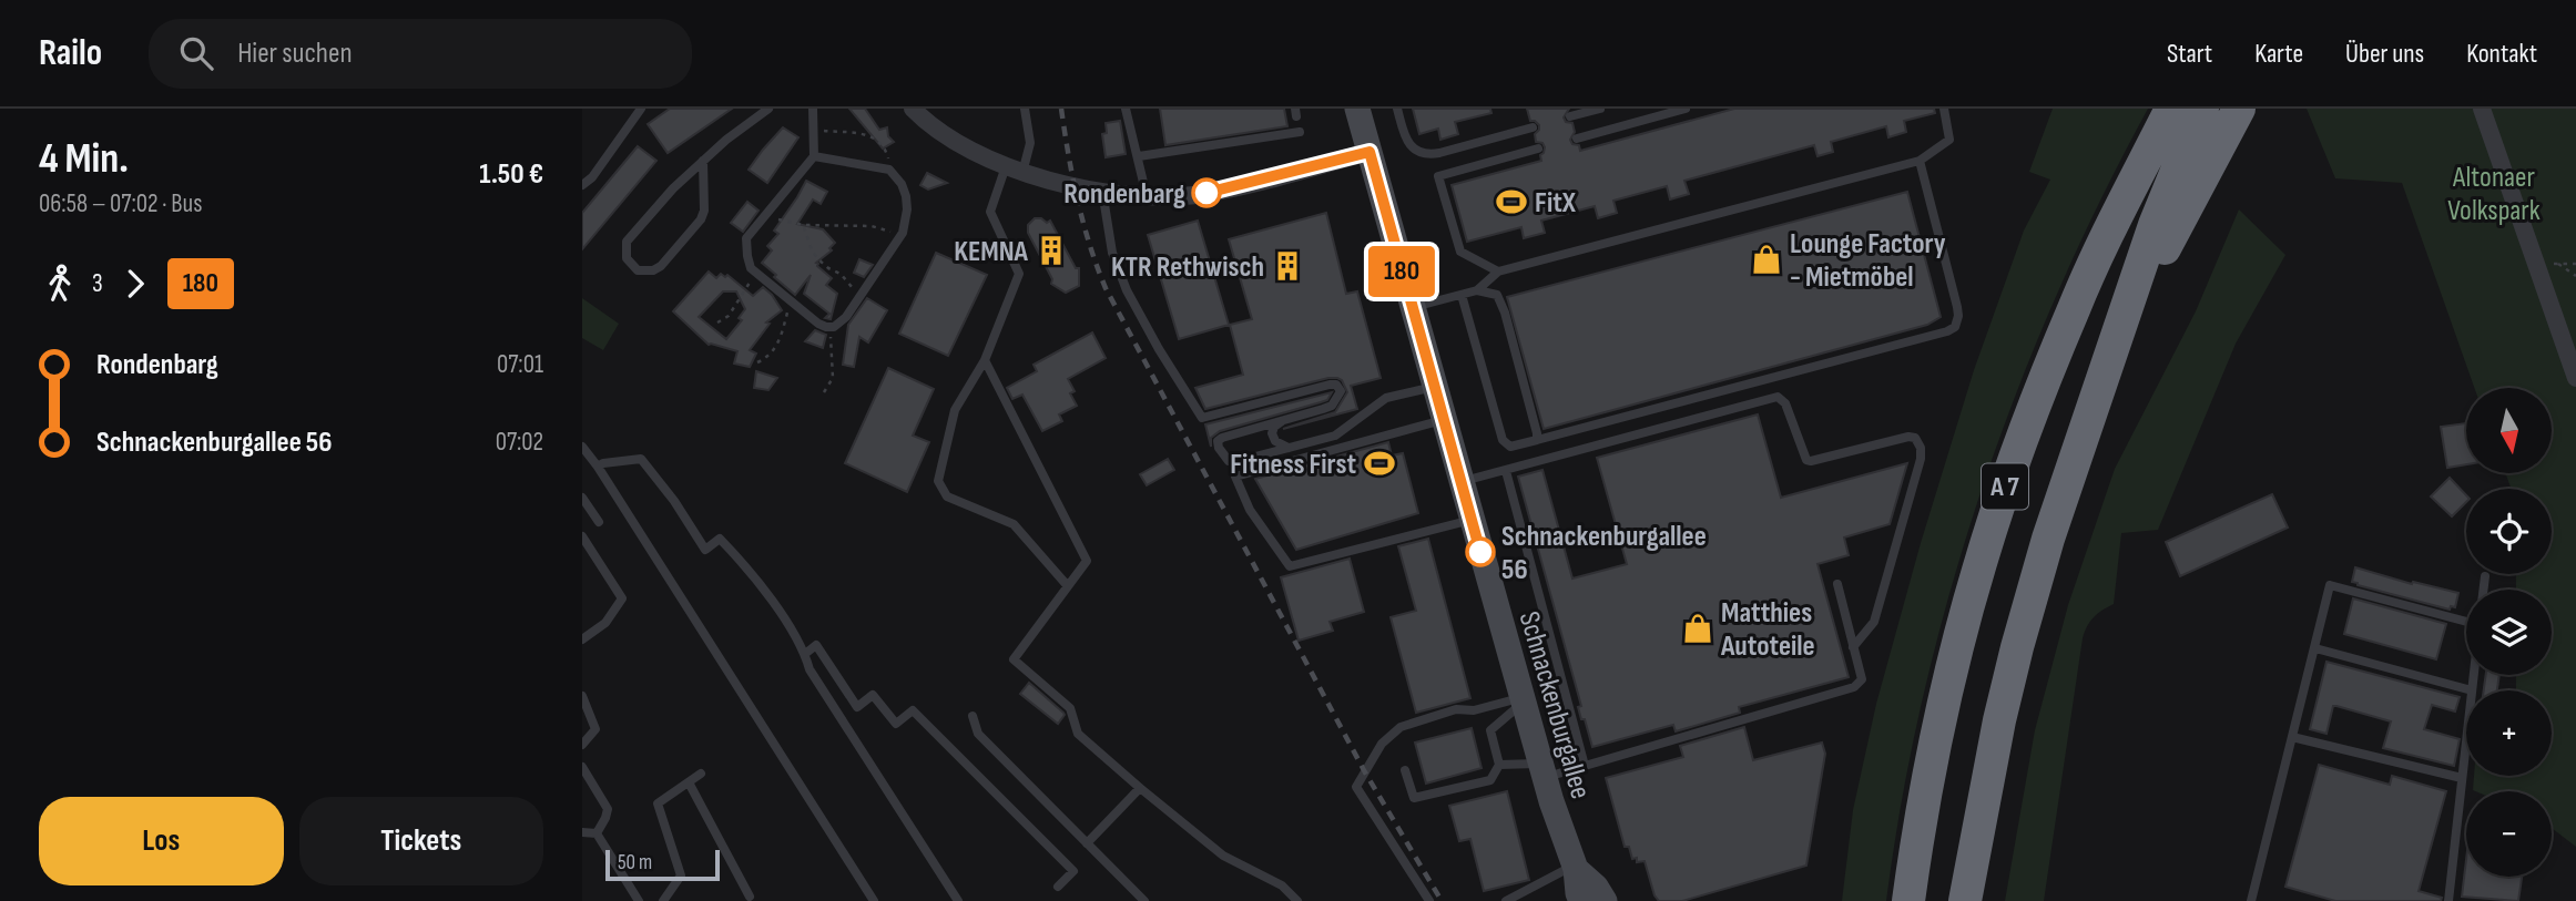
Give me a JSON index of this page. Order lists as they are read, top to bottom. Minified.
{"streets":{"highway":["A 7"],"main road":["Schnackenburgallee"]},"parks":["Altonaer Volkspark"],"places":{"other":["Rondenbarg","Schnackenburgallee 56"],"sports":["FitX","Fitness First"],"building":["KEMNA","KTR Rethwisch"],"shop":["Lounge Factory - Mietmöbel","Matthies Autoteile"]},"lines":["bus line 180"],"scale_bar":"50 m","north":"bottom","page":{"header":"Railo","search":"Hier suchen","nav":["Start","Karte","Über uns","Kontakt"],"heading":["4 Min.","06:58 – 07:02 · Bus","1.50 €"],"on_map":"180","legs":["3","180"],"list":[{"name":"Rondenbarg","value":"07:01"},{"name":"Schnackenburgallee 56","value":"07:02"}],"map_buttons":["+","−"],"buttons":["Los","Tickets"],"scale":"50 m"}}
